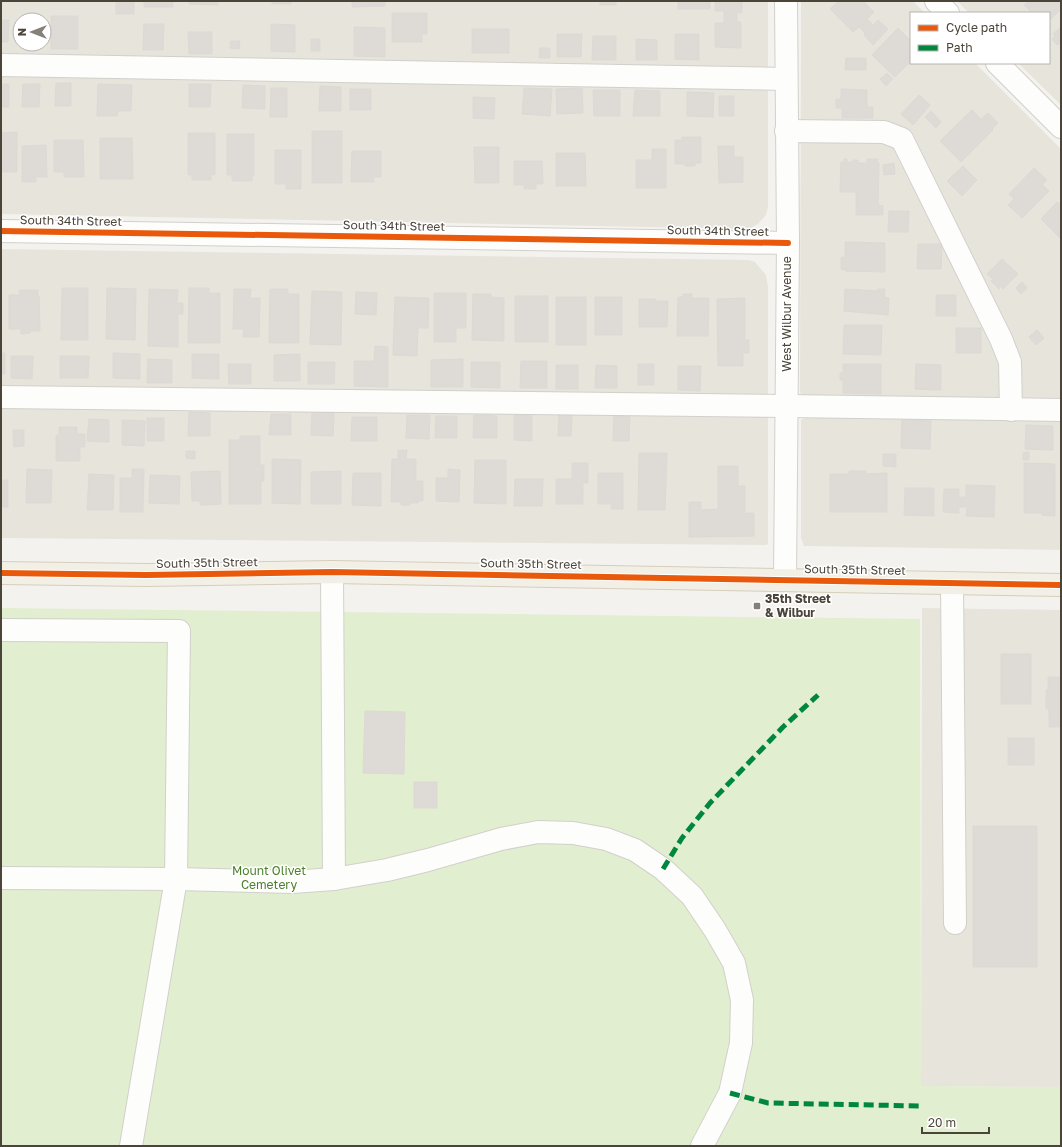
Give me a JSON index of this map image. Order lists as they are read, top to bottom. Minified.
{"streets":{"main road":["South 35th Street"],"street":["South 34th Street","West Wilbur Avenue"]},"crossings":[["South 34th Street","West Wilbur Avenue"],["West Wilbur Avenue","South 35th Street"]],"parks":["Mount Olivet Cemetery"],"places":{"transit":["35th Street & Wilbur"]},"legend":["Cycle path","Path"],"scale_bar":"20 m","north":"left"}
